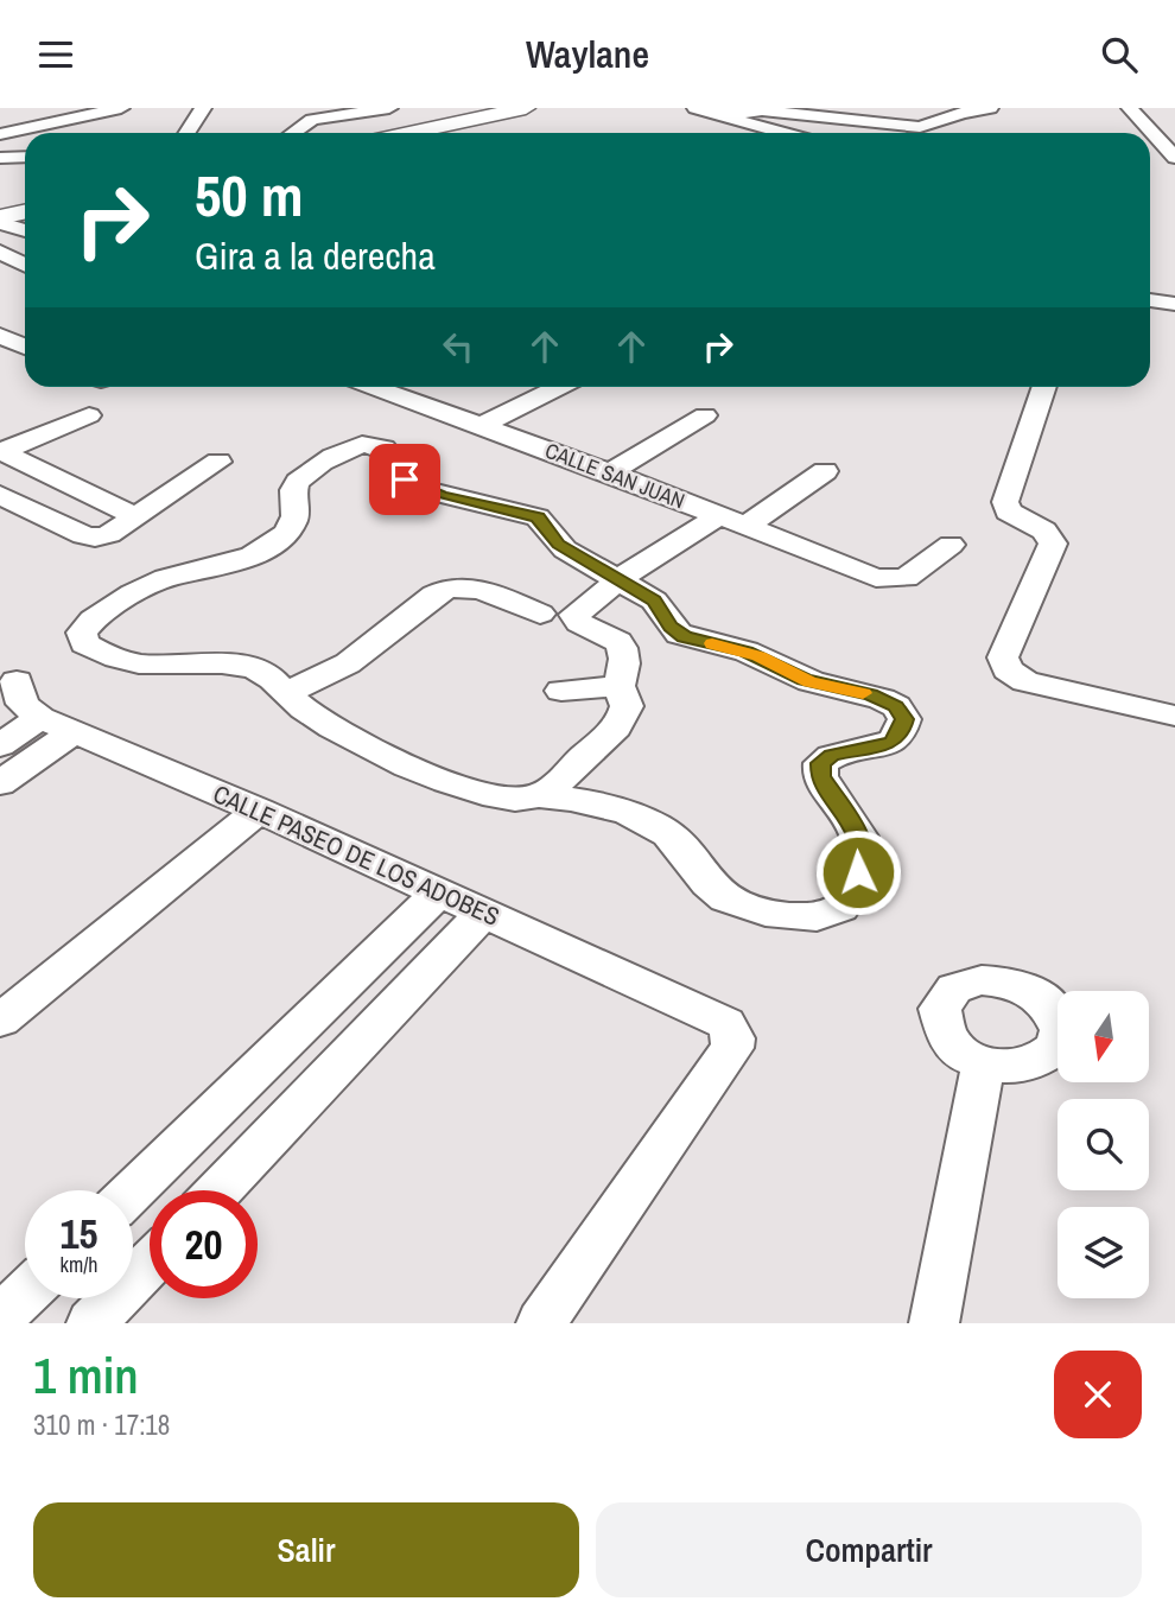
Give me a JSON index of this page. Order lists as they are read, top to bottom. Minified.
{"streets":{"street":["CALLE SAN JUAN","CALLE PASEO DE LOS ADOBES"]},"north":"bottom","page":{"header":"Waylane","turn":["50 m","Gira a la derecha"],"speed":"15 km/h","limit":"20","heading":["1 min","310 m · 17:18"],"buttons":["Salir","Compartir"]}}
